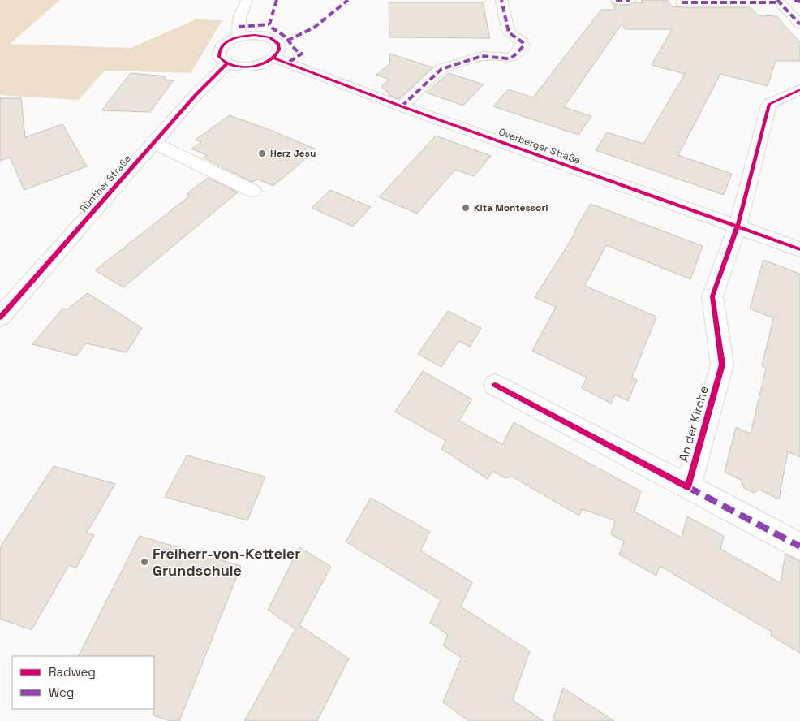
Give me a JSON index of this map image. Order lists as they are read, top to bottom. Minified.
{"streets":{"street":["Overberger Straße","Rünther Straße","An der Kirche"]},"crossings":[["Overberger Straße","An der Kirche"]],"places":["Herz Jesu","Kita Montessori","Freiherr-von-Ketteler Grundschule"],"legend":["Radweg","Weg"]}
